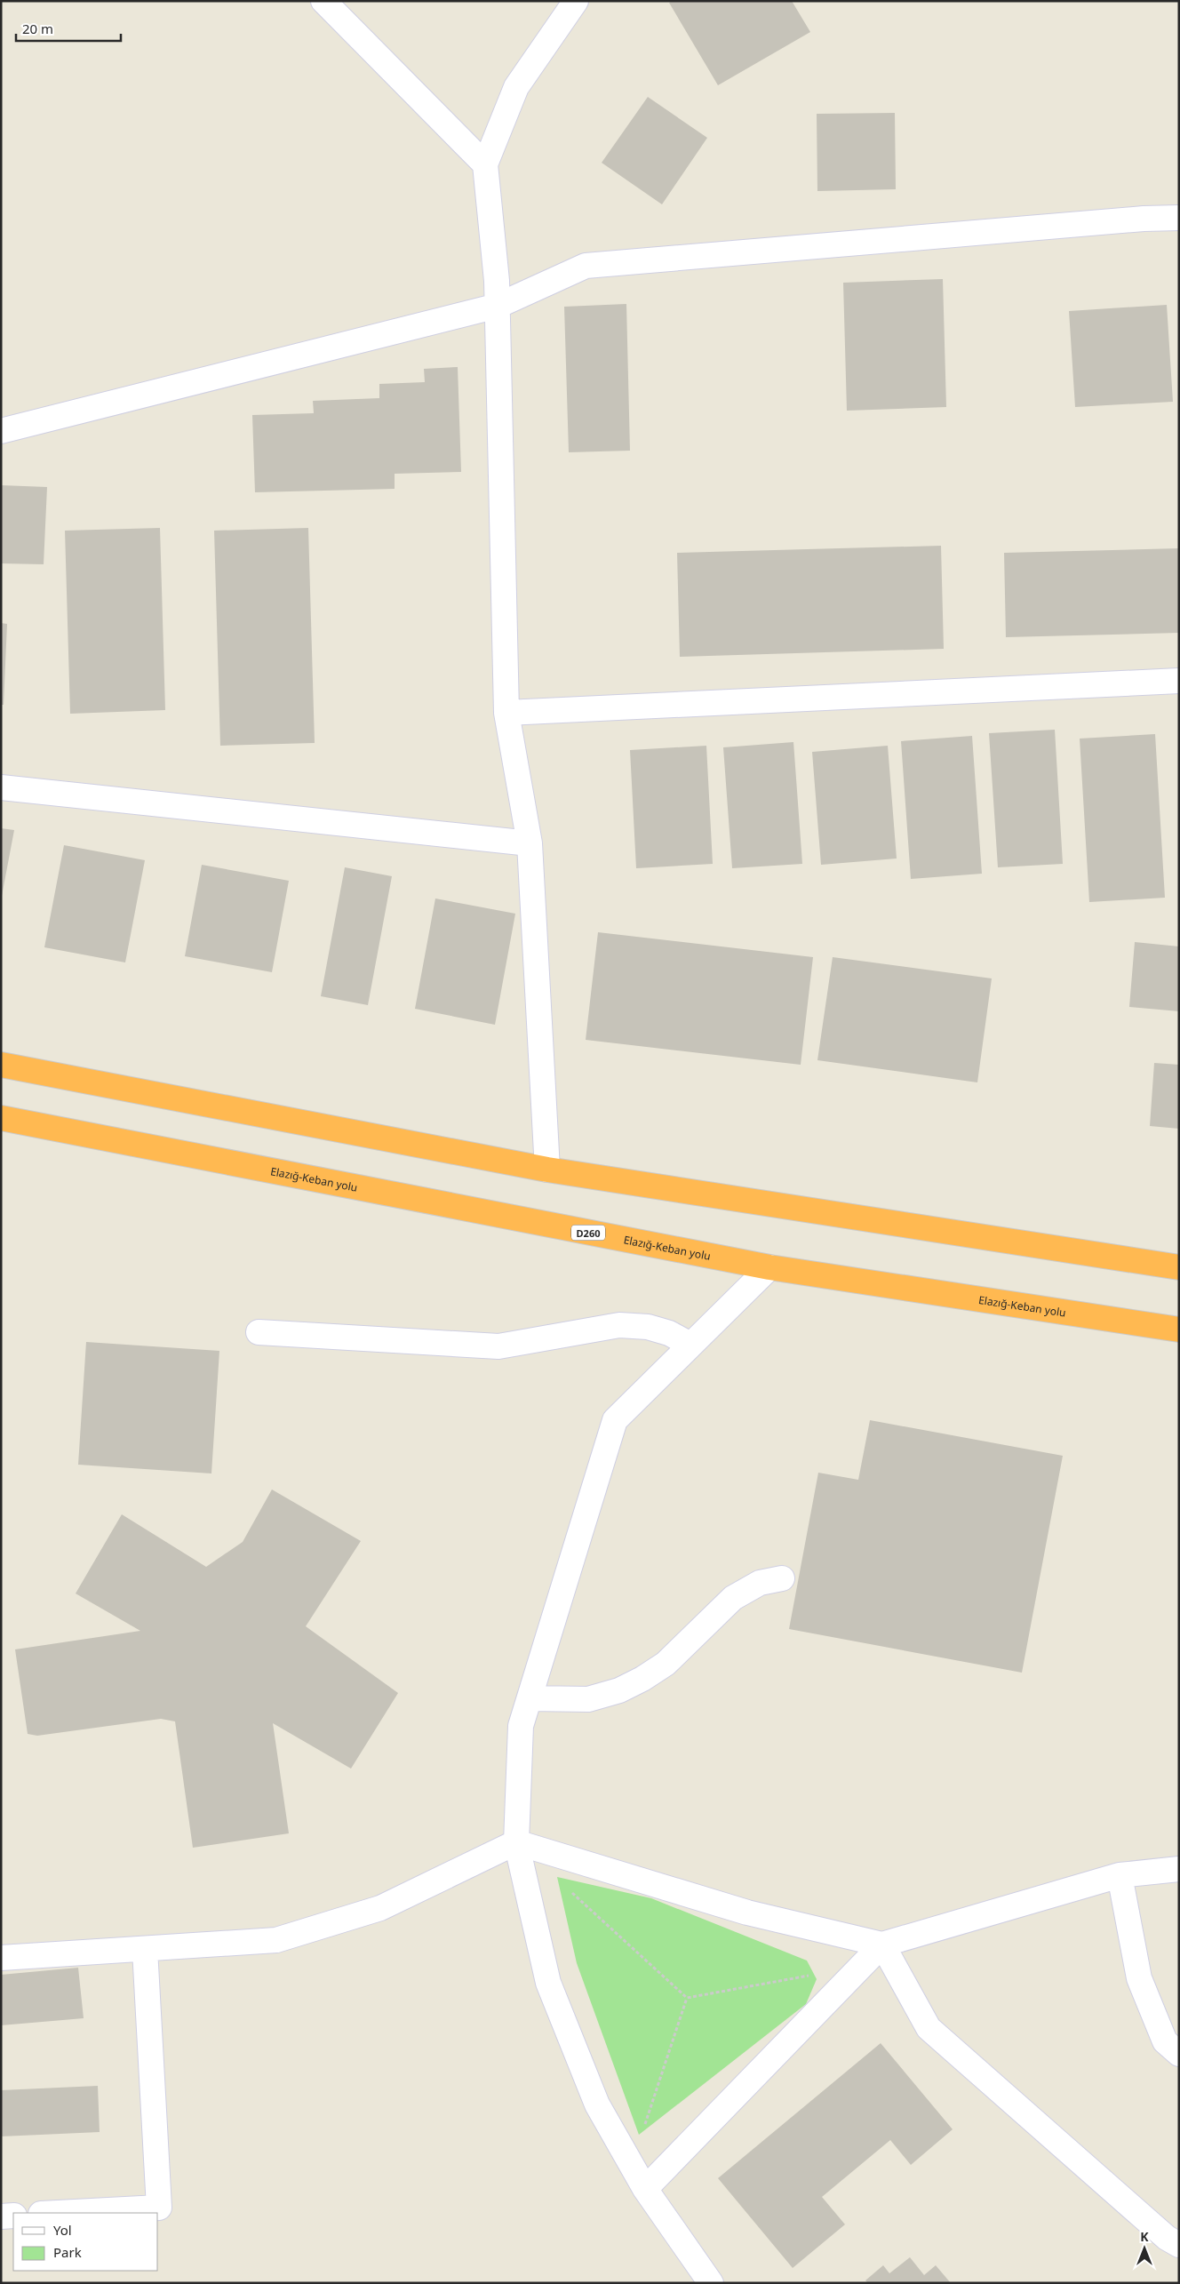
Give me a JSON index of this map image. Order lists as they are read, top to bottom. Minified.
{"streets":{"highway":["Elazığ-Keban yolu","D260"]},"legend":["Yol","Park"],"scale_bar":"20 m","north":"top"}
